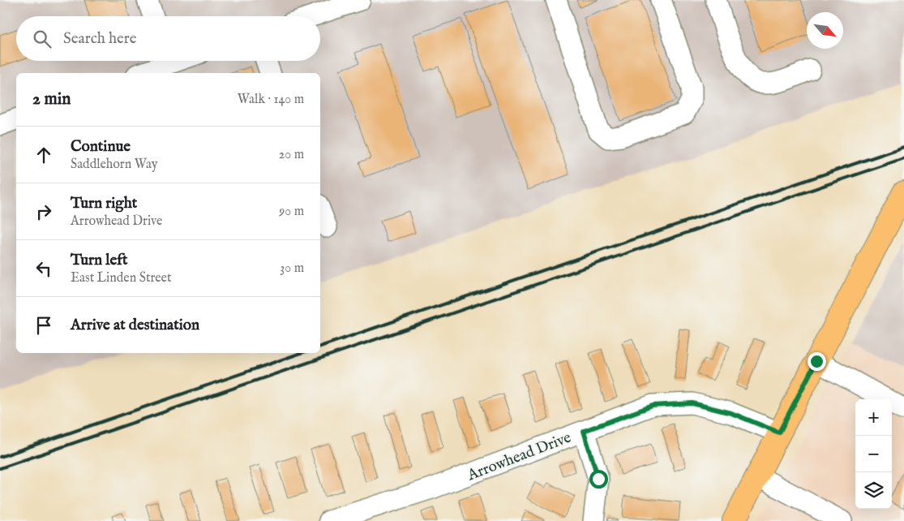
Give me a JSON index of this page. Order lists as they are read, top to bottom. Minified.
{"streets":{"street":["Arrowhead Drive"]},"north":"bottom right","page":{"search":"Search here","heading":["2 min","Walk · 140 m"],"list":[["Continue","Saddlehorn Way","20 m"],["Turn right","Arrowhead Drive","90 m"],["Turn left","East Linden Street","30 m"],"Arrive at destination"],"map_buttons":["+","−"]}}
